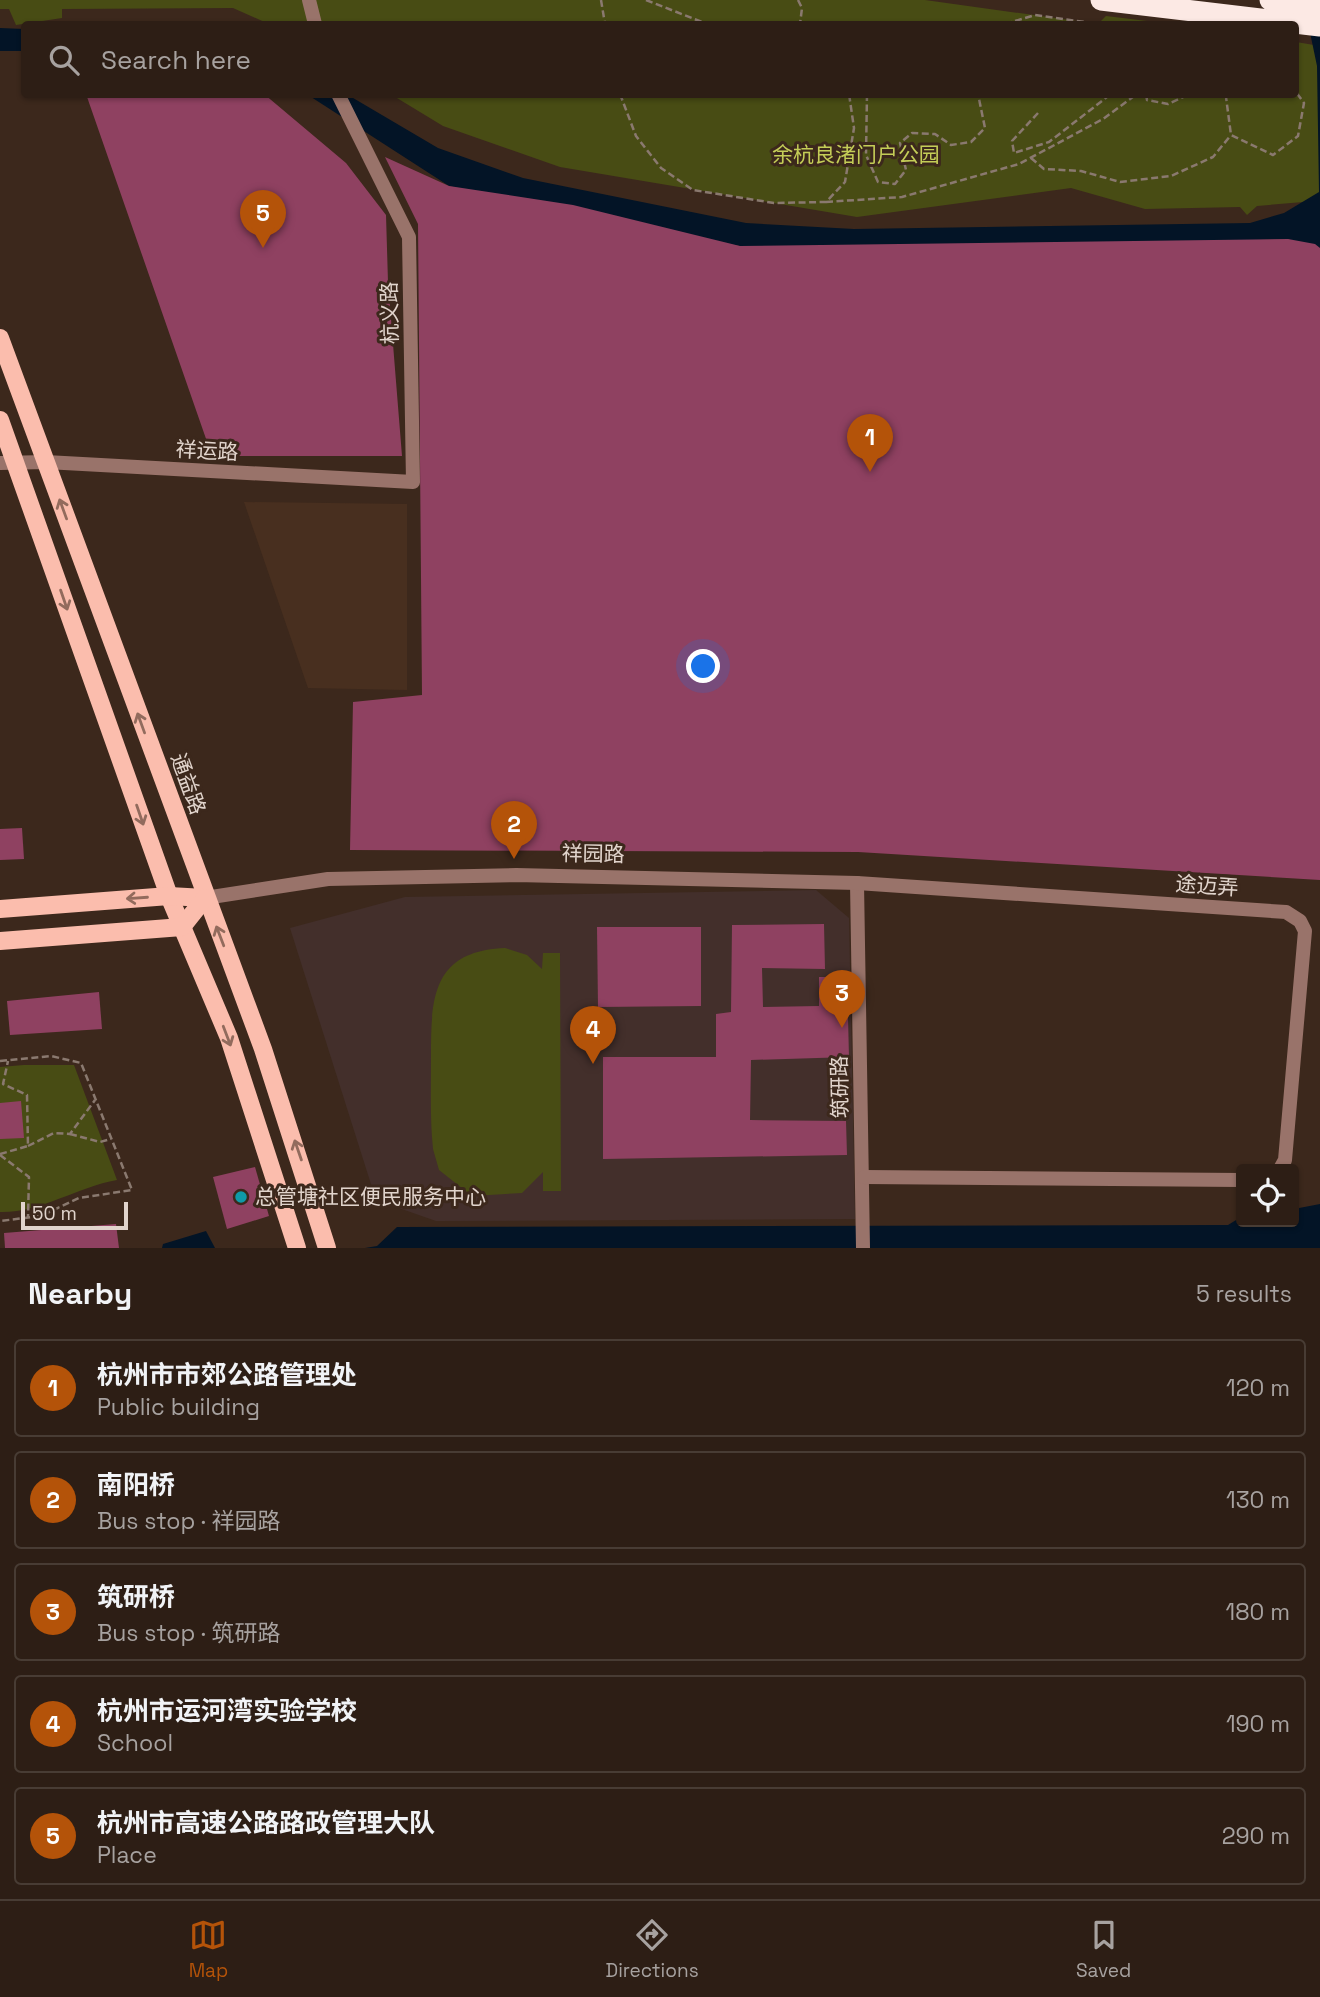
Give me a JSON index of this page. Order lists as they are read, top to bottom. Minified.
{"streets":{"main road":["通益路","祥园路"],"street":["杭义路","祥运路","途迈弄","筑研路"]},"crossings":[["杭义路","祥运路"],["祥运路","通益路"],["通益路","祥园路"],["祥园路","途迈弄"],["祥园路","筑研路"],["途迈弄","筑研路"]],"parks":["余杭良渚门户公园"],"places":["总管塘社区便民服务中心"],"scale_bar":"50 m","page":{"search":"Search here","pins":["5","1","2","3","4"],"scale":"50 m","heading":["Nearby","5 results"],"list":[{"mark":"1","name":"杭州市市郊公路管理处","note":"Public building","value":"120 m"},{"mark":"2","name":"南阳桥","note":"Bus stop · 祥园路","value":"130 m"},{"mark":"3","name":"筑研桥","note":"Bus stop · 筑研路","value":"180 m"},{"mark":"4","name":"杭州市运河湾实验学校","note":"School","value":"190 m"},{"mark":"5","name":"杭州市高速公路路政管理大队","note":"Place","value":"290 m"}],"nav":["Map","Directions","Saved"]}}
